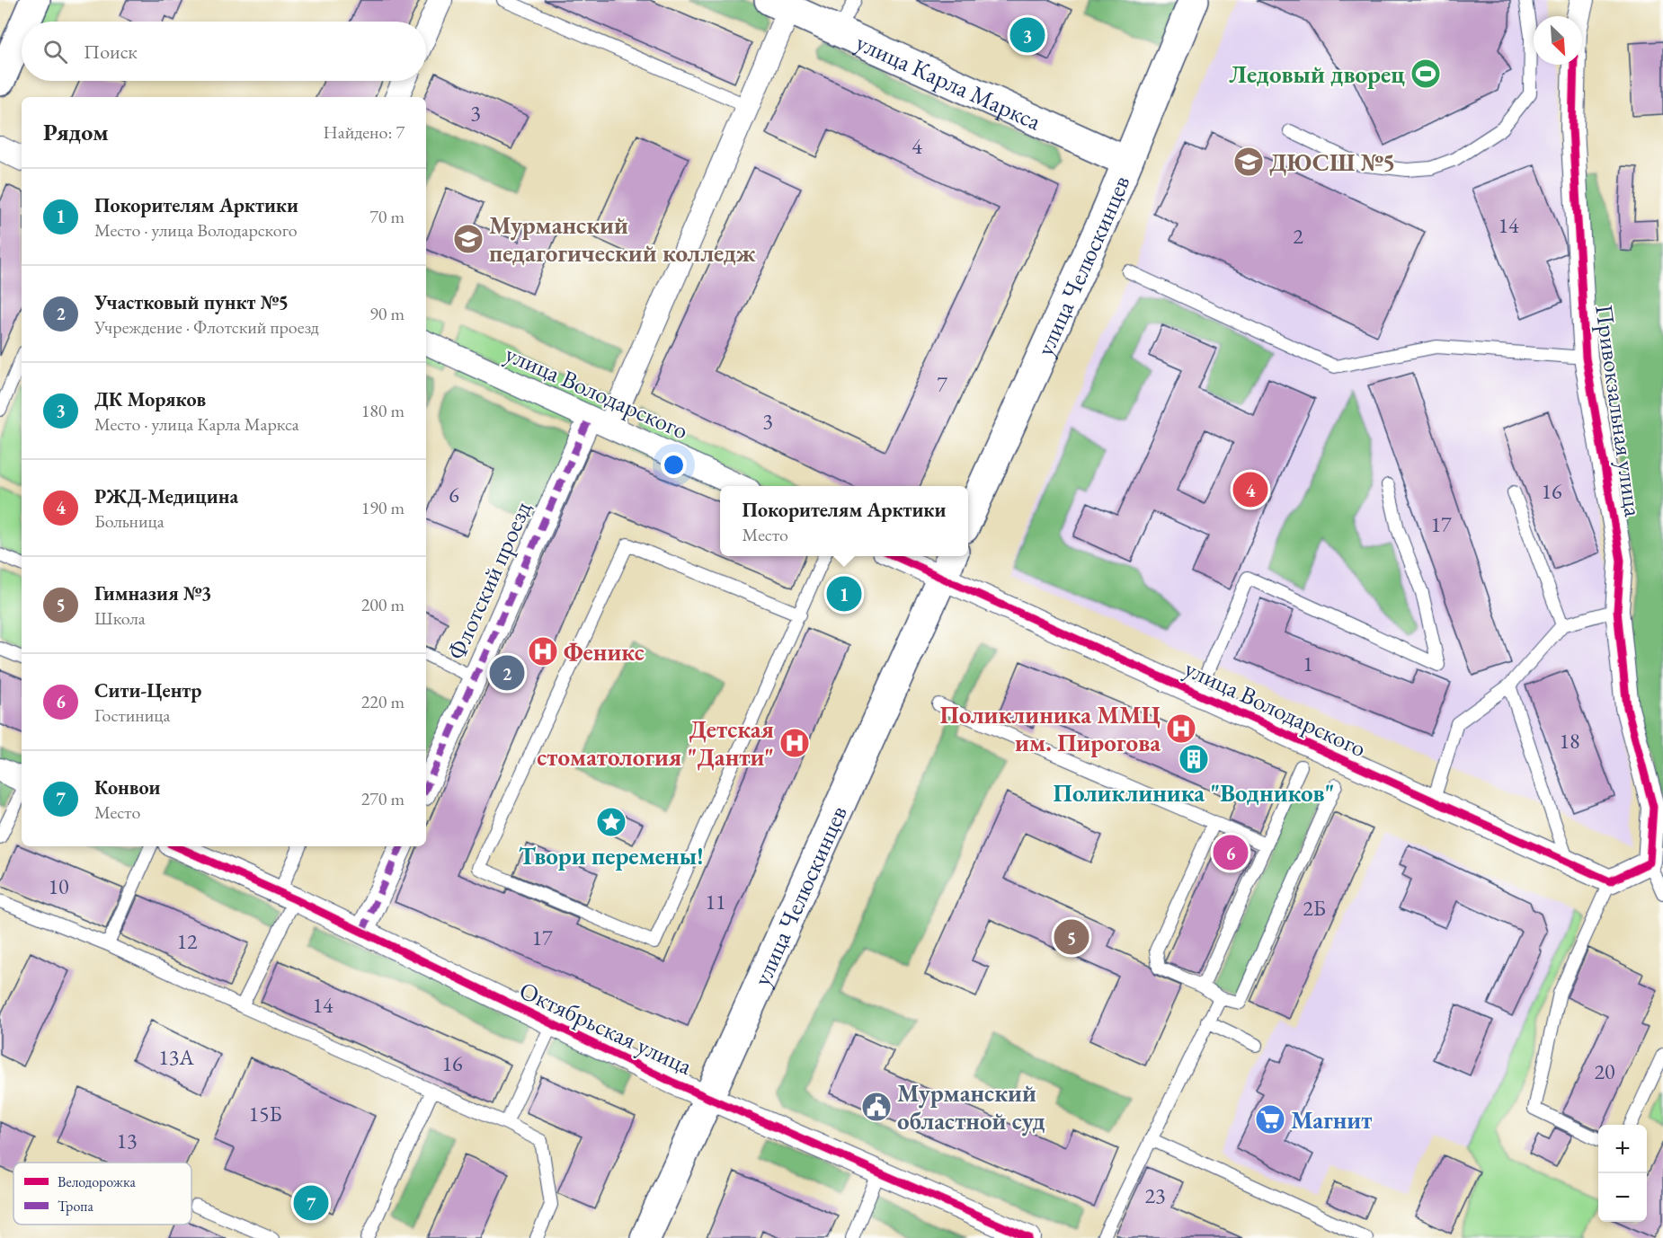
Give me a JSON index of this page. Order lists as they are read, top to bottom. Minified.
{"streets":{"main road":["улица Карла Маркса","улица Челюскинцев"],"street":["улица Володарского","Привокзальная улица","Флотский проезд","Октябрьская улица"]},"crossings":[["улица Карла Маркса","улица Челюскинцев"],["улица Карла Маркса","Флотский проезд"],["улица Челюскинцев","улица Володарского"],["улица Челюскинцев","Октябрьская улица"],["улица Володарского","Флотский проезд"]],"places":{"sports":["Ледовый дворец"],"school or university":["ДЮСШ №5","Мурманский педагогический колледж"],"hospital":["Феникс","Поликлиника ММЦ им. Пирогова","Детская стоматология \"Данти\""],"building":["Поликлиника \"Водников\""],"place":["Твори перемены!"],"public building":["Мурманский областной суд"],"supermarket":["Магнит"]},"house_numbers":["3","4","14","2","7","3","16","6","17","1","18","10","11","2Б","17","12","14","13А","16","20","15Б","13","23"],"legend":["Велодорожка","Тропа"],"north":"bottom right","page":{"pins":["3","4","1","2","6","5","7"],"search":"Поиск","heading":["Рядом","Найдено: 7"],"list":[{"mark":"1","name":"Покорителям Арктики","note":"Место · улица Володарского","value":"70 m"},{"mark":"2","name":"Участковый пункт №5","note":"Учреждение · Флотский проезд","value":"90 m"},{"mark":"3","name":"ДК Моряков","note":"Место · улица Карла Маркса","value":"180 m"},{"mark":"4","name":"РЖД-Медицина","note":"Больница","value":"190 m"},{"mark":"5","name":"Гимназия №3","note":"Школа","value":"200 m"},{"mark":"6","name":"Сити-Центр","note":"Гостиница","value":"220 m"},{"mark":"7","name":"Конвои","note":"Место","value":"270 m"}],"popup":["Покорителям Арктики","Место"],"map_buttons":["+","−"]}}
